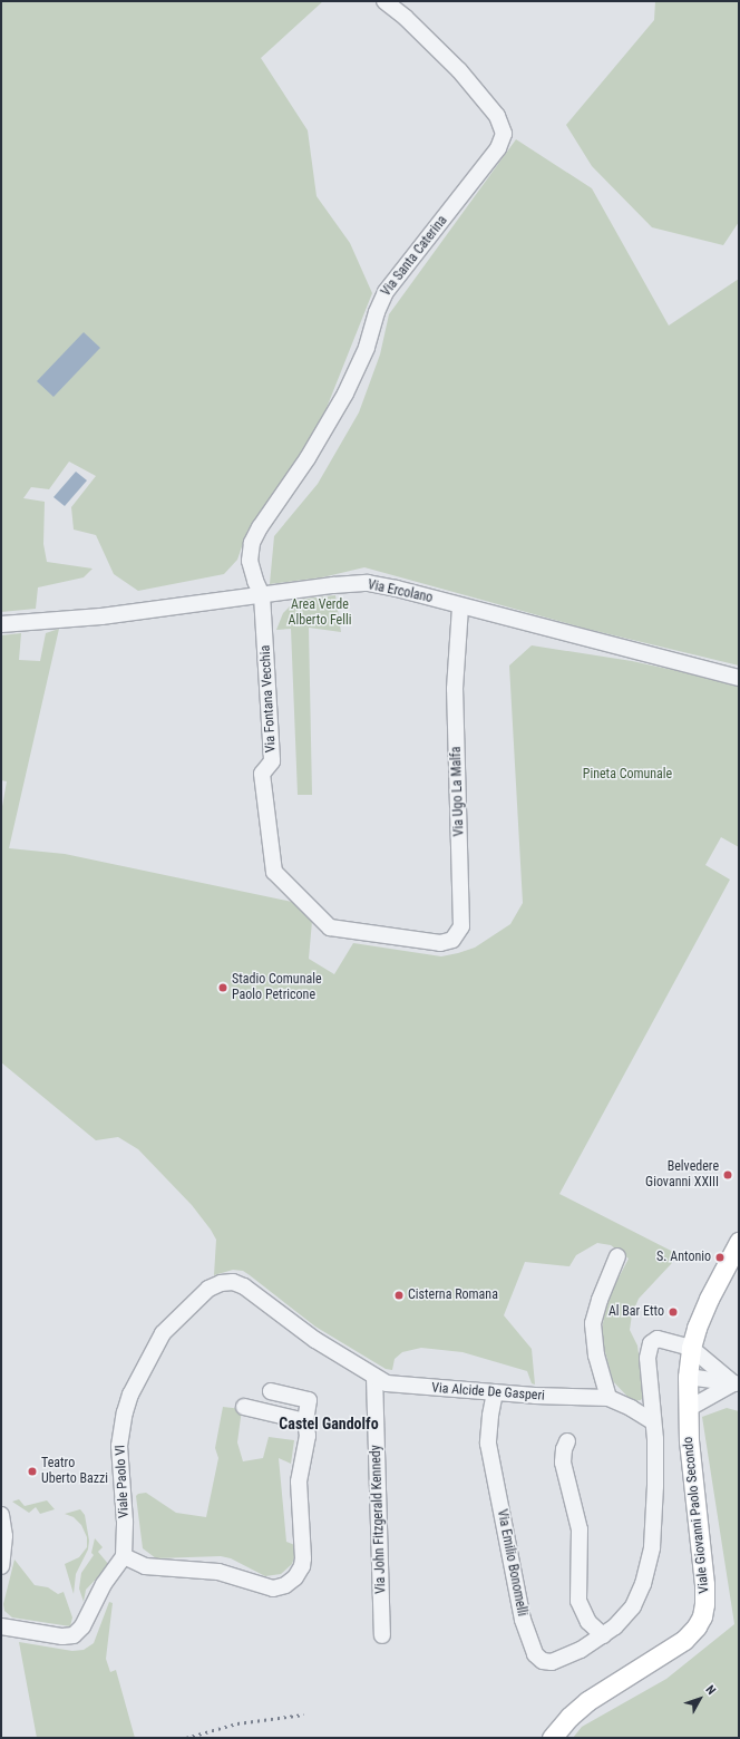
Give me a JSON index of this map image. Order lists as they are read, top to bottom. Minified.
{"streets":{"main road":["Viale Giovanni Paolo Secondo"],"street":["Via Santa Caterina","Via Ercolano","Via Fontana Vecchia","Via Ugo La Malfa","Via Alcide De Gasperi","Viale Paolo VI","Via John Fitzgerald Kennedy","Via Emilio Bonomelli"]},"crossings":[["Via Santa Caterina","Via Ercolano"],["Via Santa Caterina","Via Fontana Vecchia"],["Via Ercolano","Via Fontana Vecchia"],["Via Ercolano","Via Ugo La Malfa"],["Via Fontana Vecchia","Via Ugo La Malfa"],["Via Alcide De Gasperi","Viale Paolo VI"],["Via Alcide De Gasperi","Via John Fitzgerald Kennedy"],["Via Alcide De Gasperi","Via Emilio Bonomelli"]],"districts":["Castel Gandolfo"],"parks":["Area Verde Alberto Felli","Pineta Comunale"],"places":["Stadio Comunale Paolo Petricone","Belvedere Giovanni XXIII","S. Antonio","Cisterna Romana","Al Bar Etto","Teatro Uberto Bazzi"],"north":"top right"}
